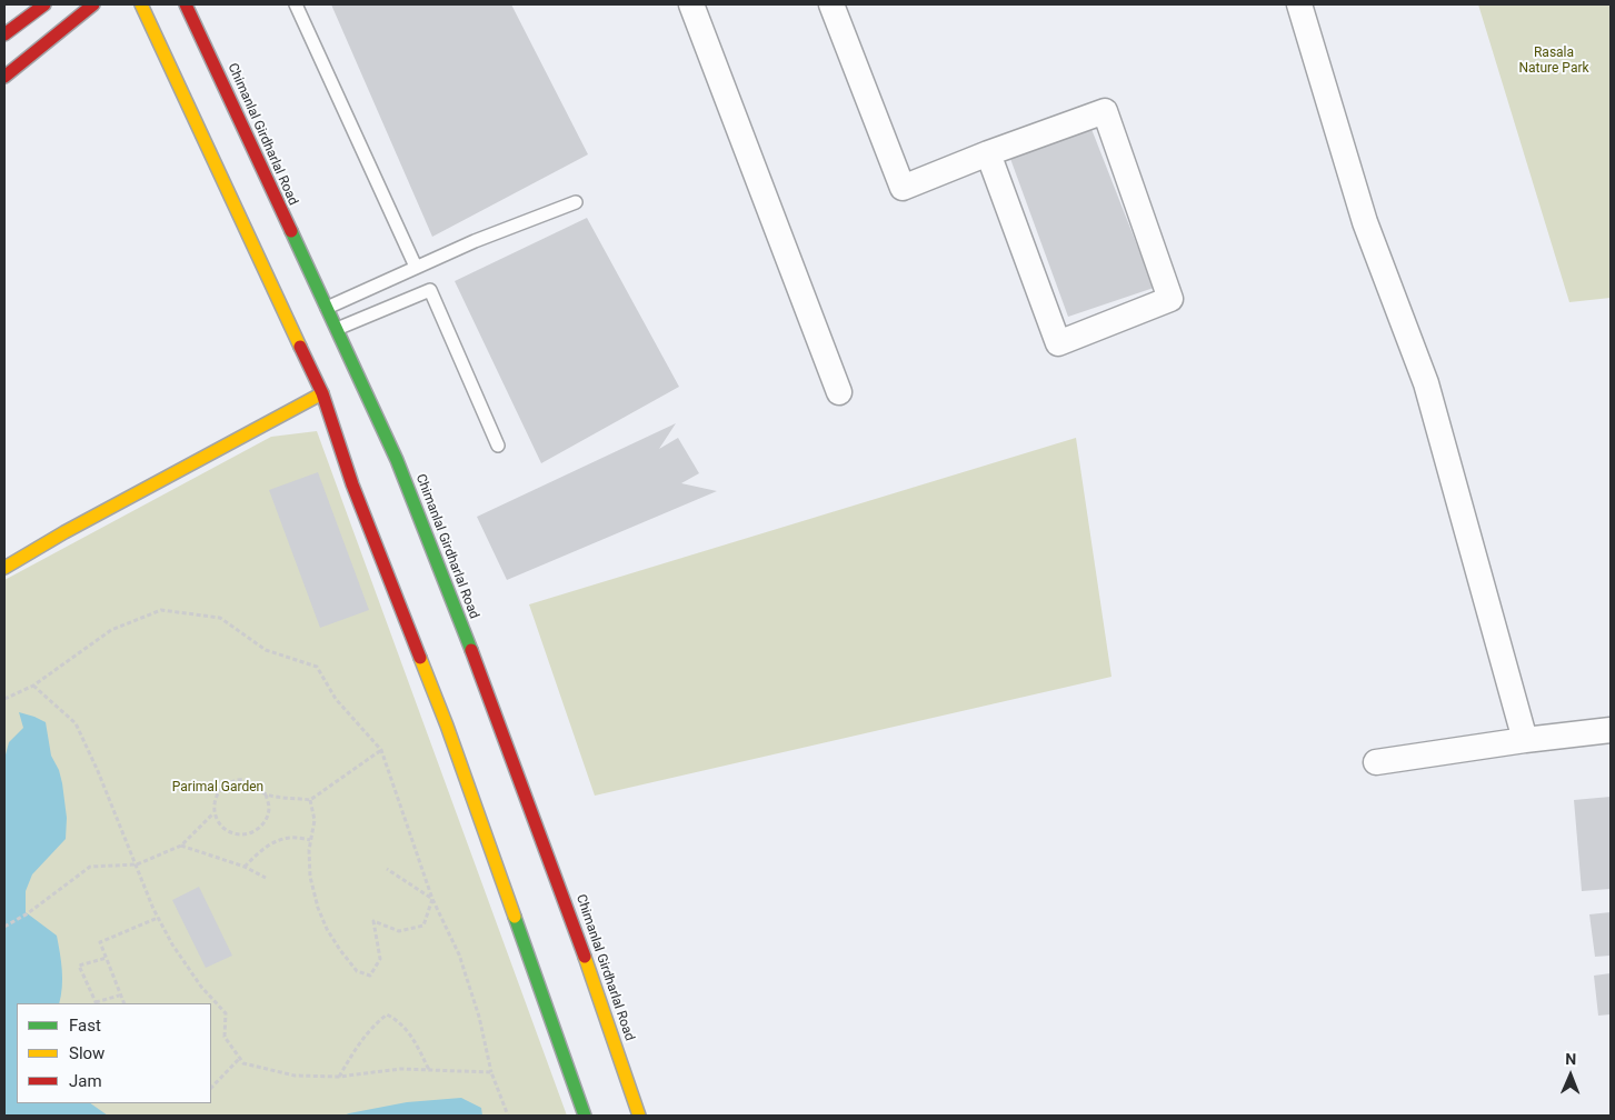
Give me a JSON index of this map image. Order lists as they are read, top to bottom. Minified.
{"streets":{"main road":["Chimanlal Girdharlal Road"]},"parks":["Rasala Nature Park","Parimal Garden"],"legend":["Fast","Slow","Jam"],"north":"top"}
